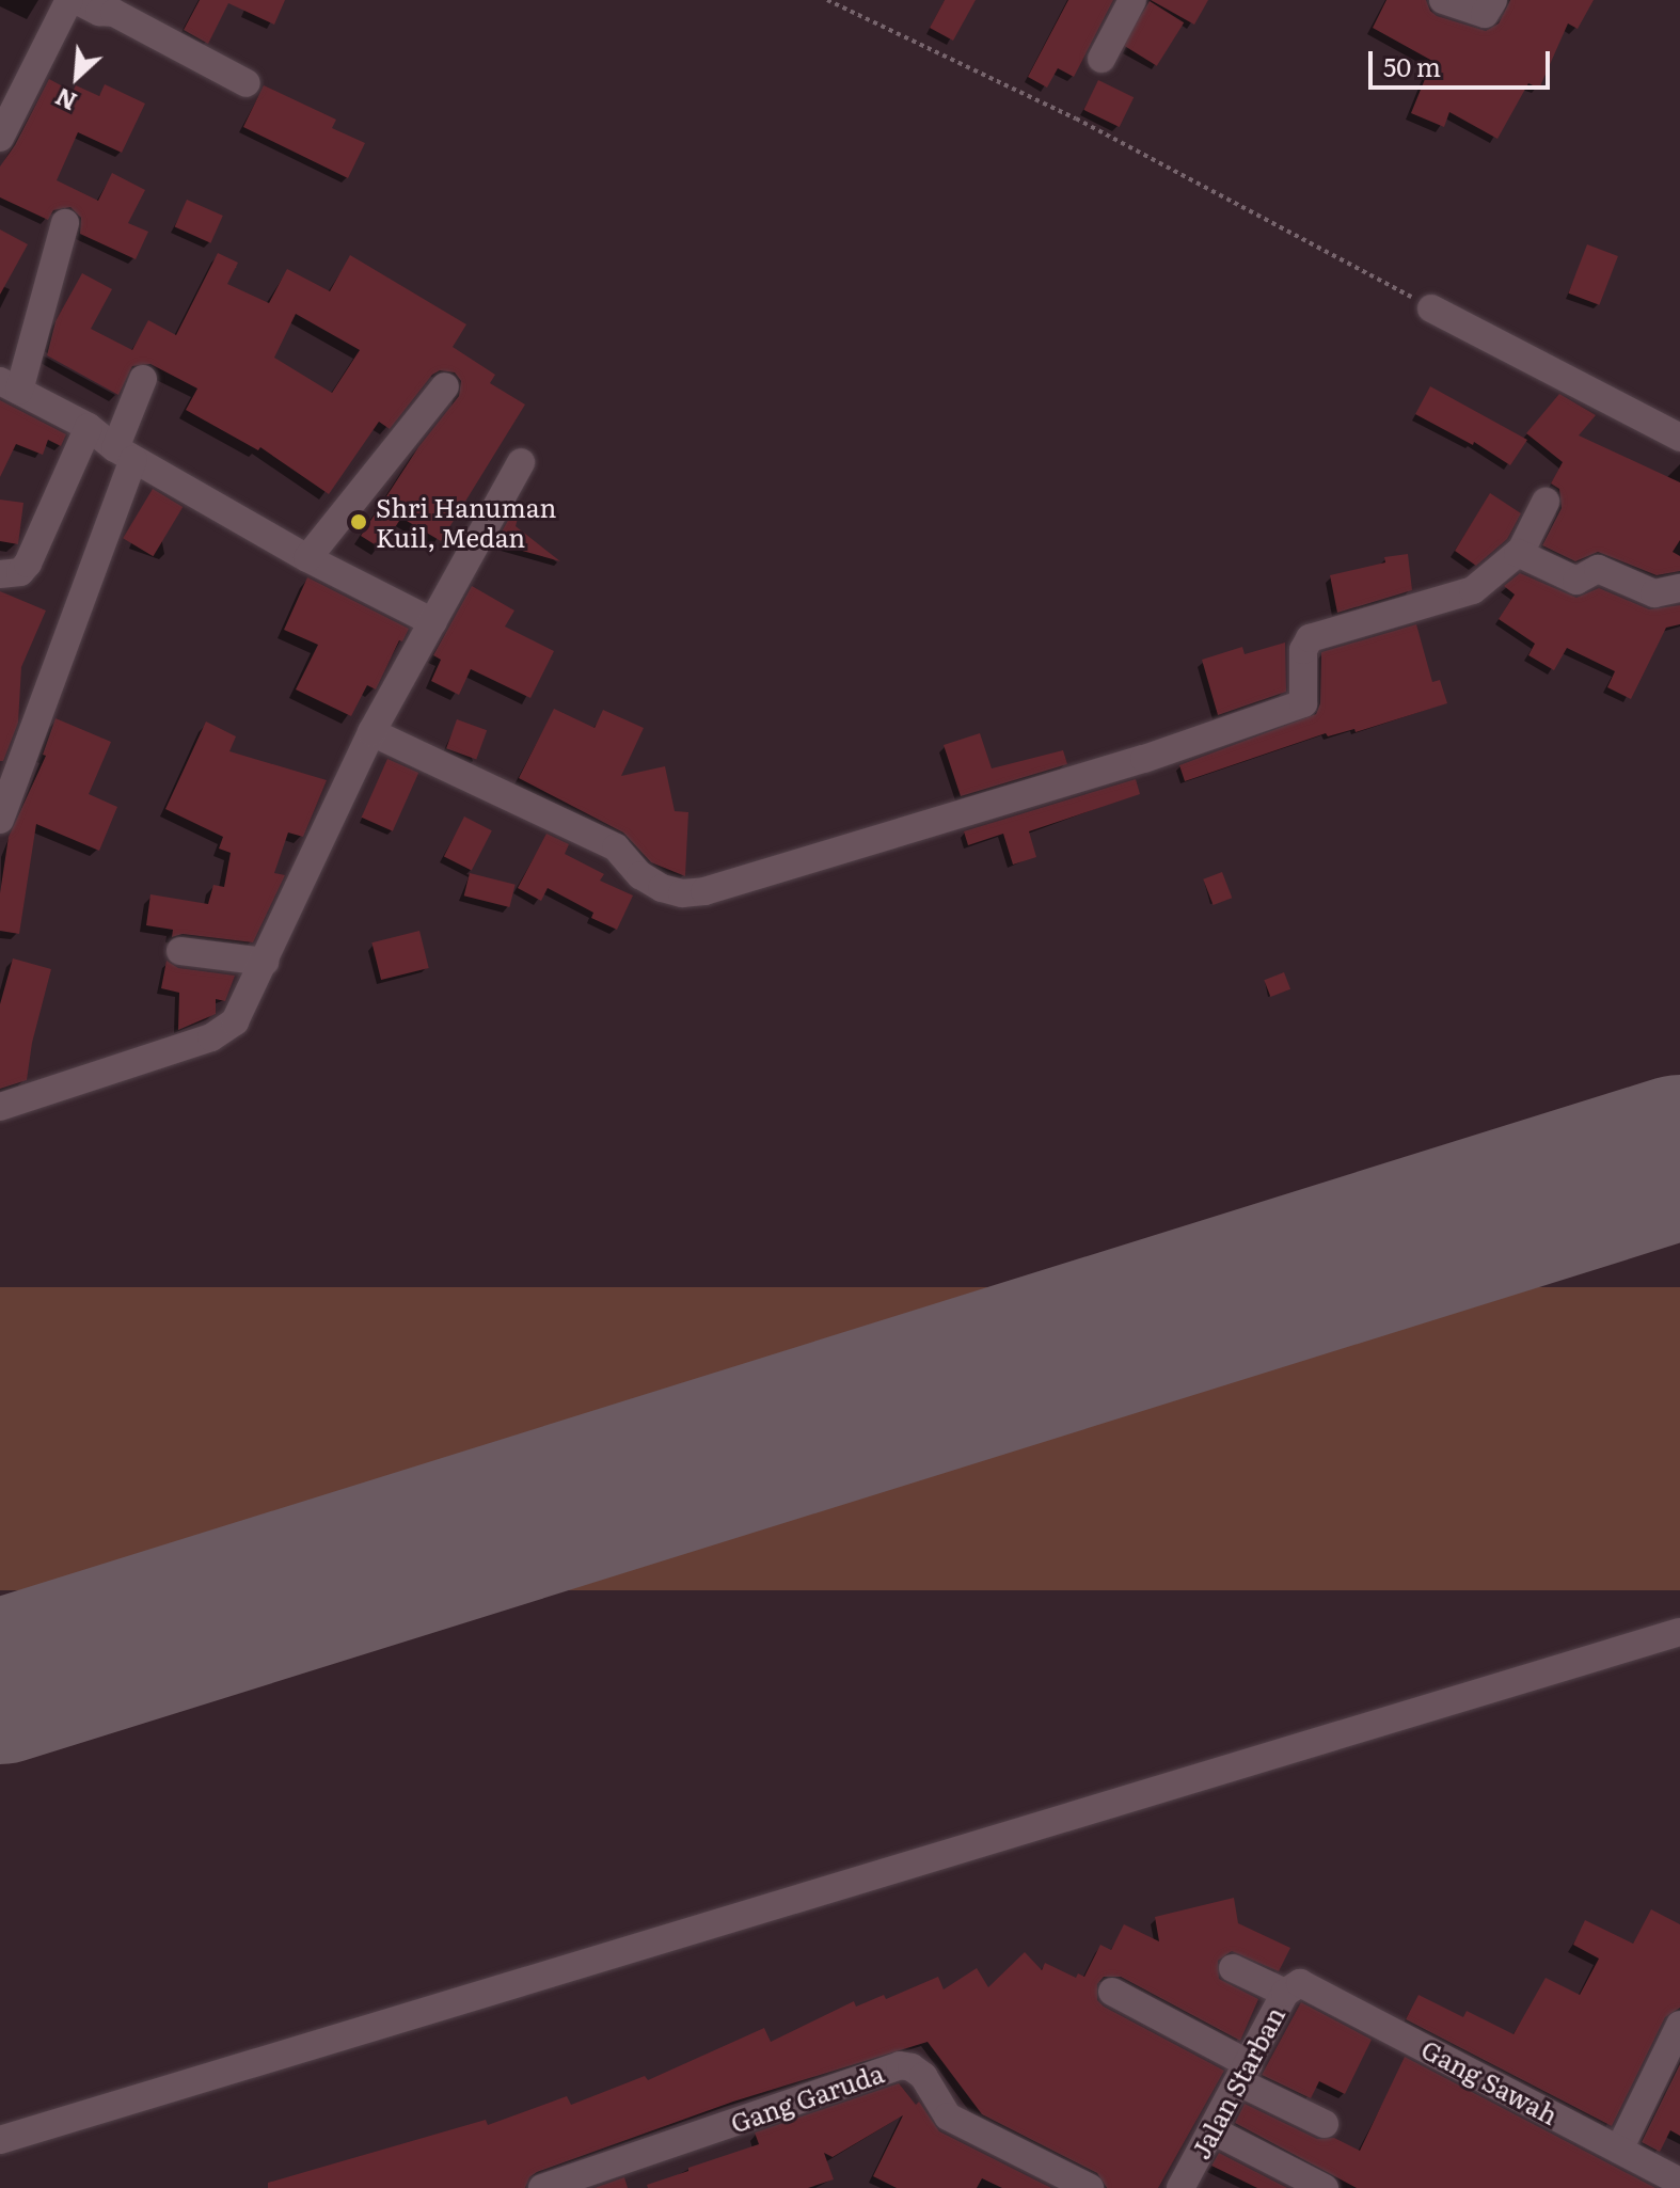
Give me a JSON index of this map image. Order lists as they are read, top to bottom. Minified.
{"streets":{"street":["Gang Sawah","Jalan Starban","Gang Garuda"]},"crossings":[["Gang Sawah","Jalan Starban"]],"places":["Shri Hanuman Kuil, Medan"],"scale_bar":"50 m","north":"bottom left"}
